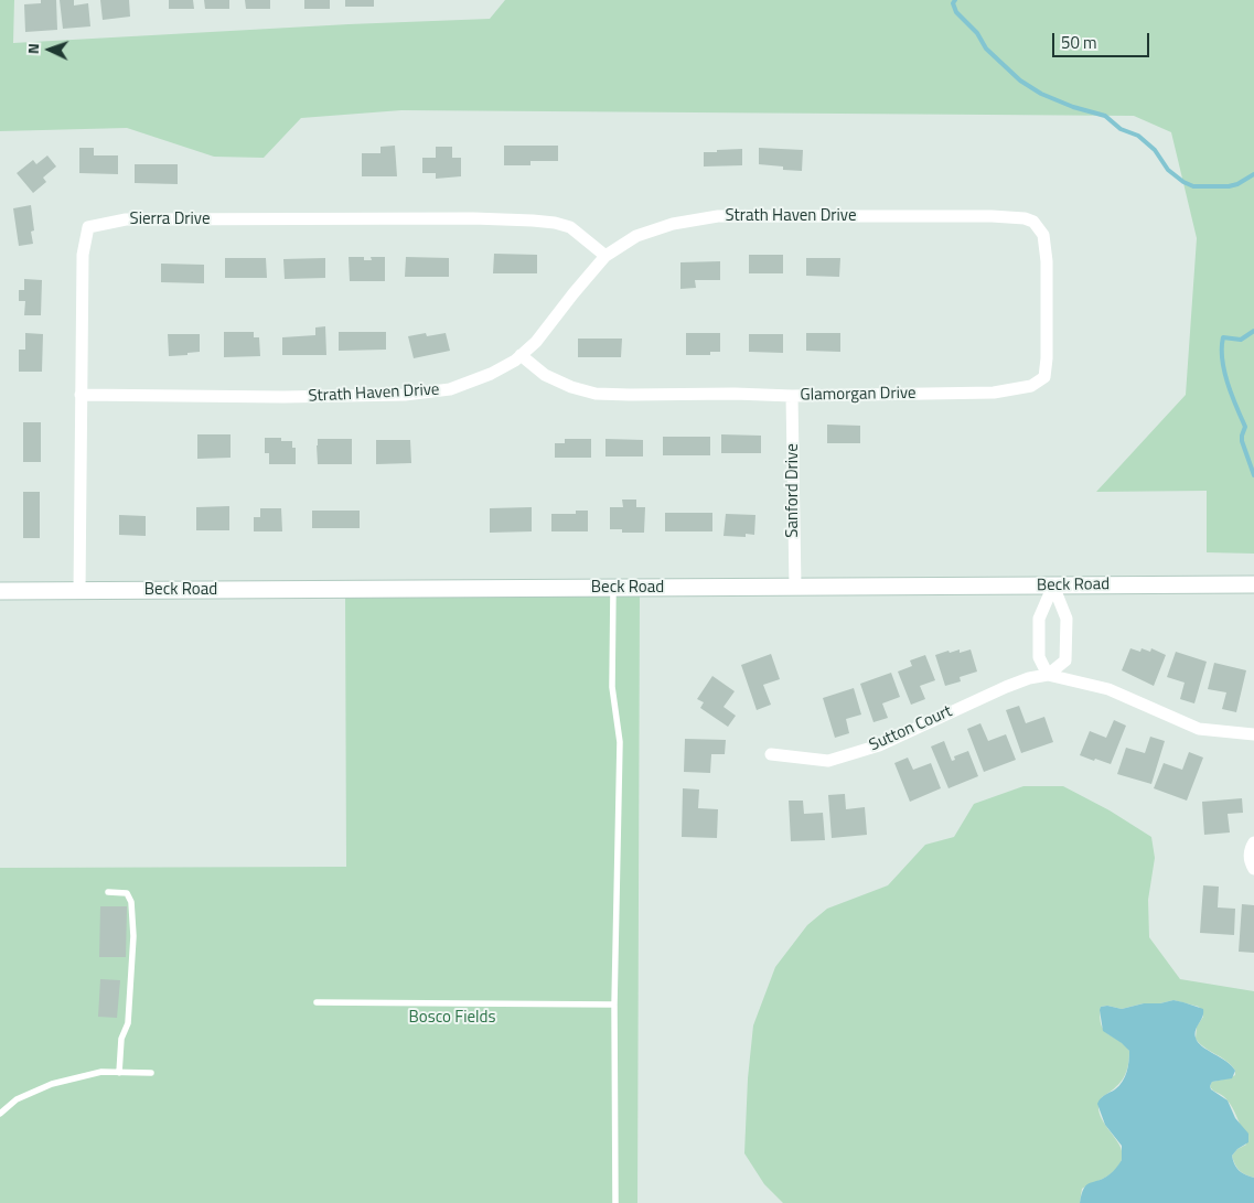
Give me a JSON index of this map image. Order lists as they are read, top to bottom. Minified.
{"streets":{"main road":["Beck Road"],"street":["Strath Haven Drive","Sierra Drive","Glamorgan Drive","Sanford Drive","Sutton Court"]},"crossings":[["Strath Haven Drive","Sierra Drive"],["Strath Haven Drive","Glamorgan Drive"],["Sierra Drive","Beck Road"],["Glamorgan Drive","Sanford Drive"],["Sanford Drive","Beck Road"]],"parks":["Bosco Fields"],"scale_bar":"50 m","north":"left"}
